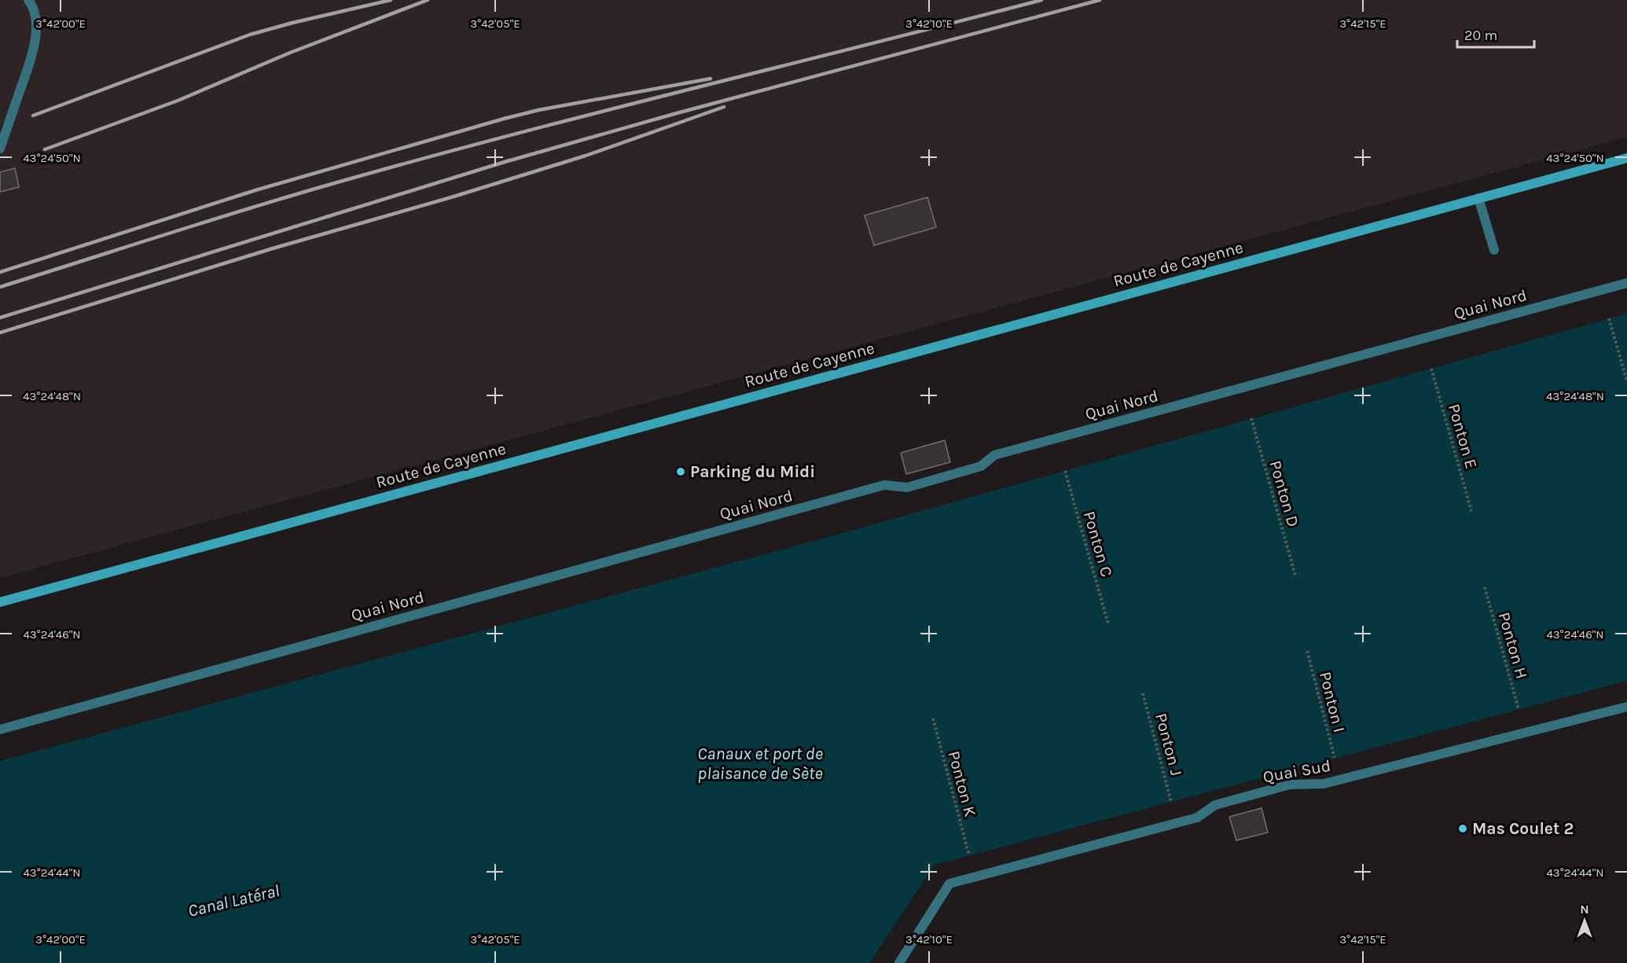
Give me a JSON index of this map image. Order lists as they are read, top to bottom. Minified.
{"streets":{"street":["Route de Cayenne"],"lane":["Quai Nord","Quai Sud"],"path":["Ponton E","Ponton D","Ponton C","Ponton H","Ponton I","Ponton J","Ponton K"]},"water":["Canaux et port de plaisance de Sète","Canal Latéral"],"places":["Parking du Midi","Mas Coulet 2"],"scale_bar":"20 m","north":"top","coordinates":["3°42'00\"E","3°42'05\"E","3°42'10\"E","3°42'15\"E","43°24'50\"N","43°24'48\"N","43°24'46\"N","43°24'44\"N"]}
